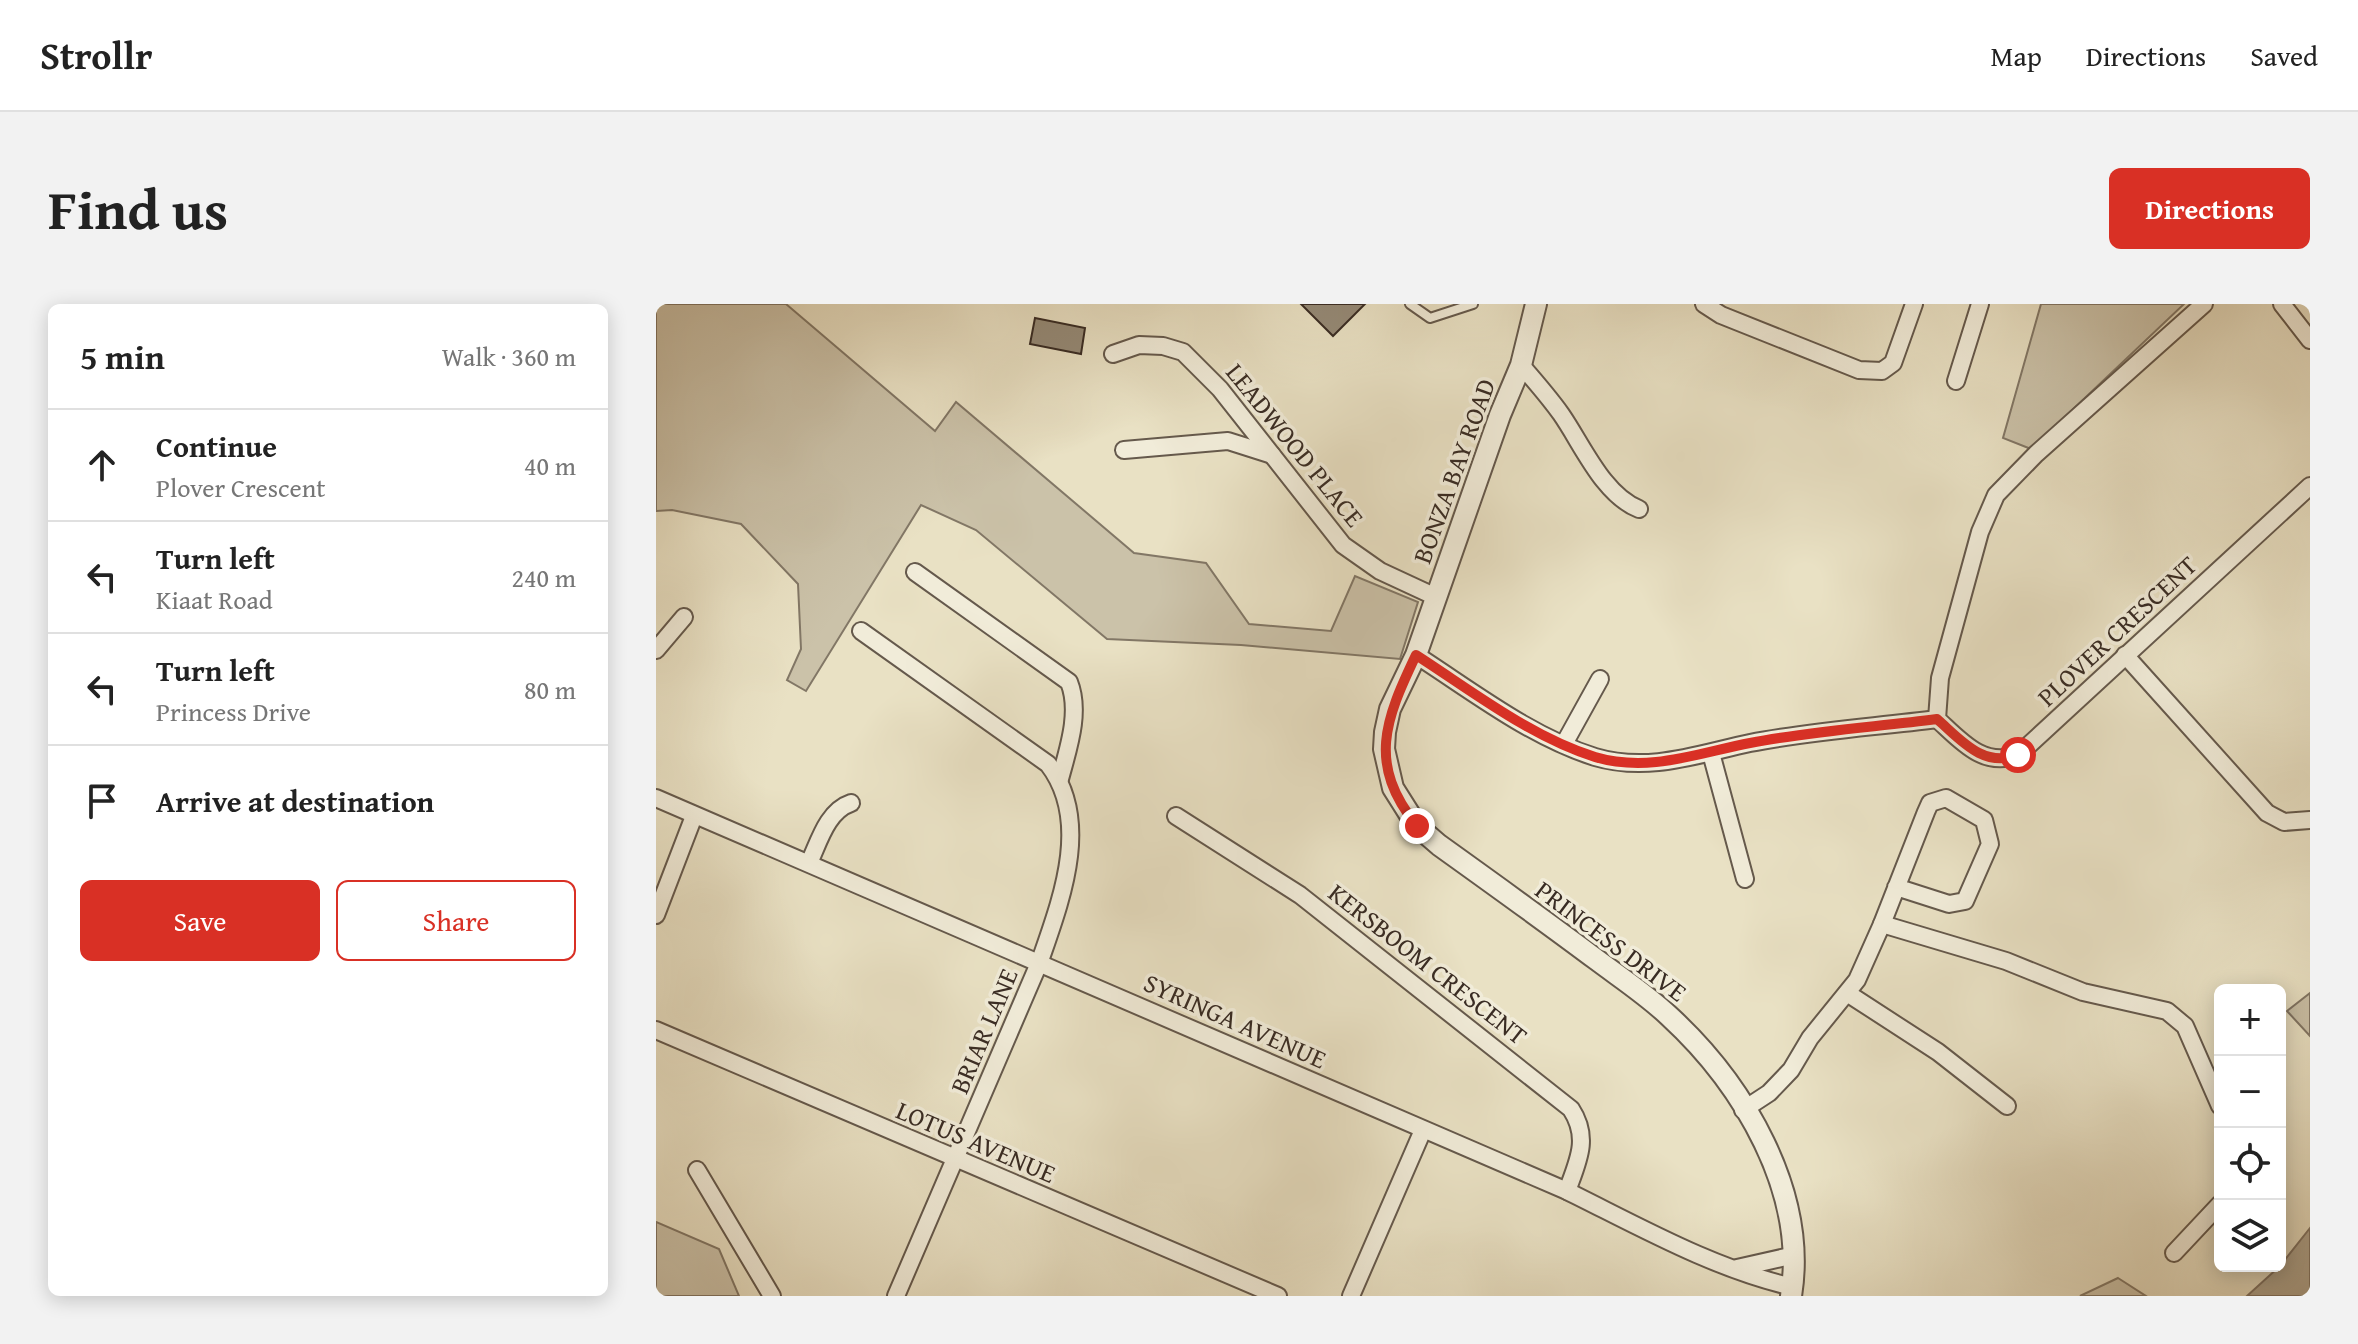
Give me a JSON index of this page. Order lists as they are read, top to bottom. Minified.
{"streets":{"street":["LEADWOOD PLACE","BONZA BAY ROAD","PLOVER CRESCENT","PRINCESS DRIVE","KERSBOOM CRESCENT","SYRINGA AVENUE","BRIAR LANE","LOTUS AVENUE"]},"crossings":[["LEADWOOD PLACE","BONZA BAY ROAD"],["BONZA BAY ROAD","PRINCESS DRIVE"],["PRINCESS DRIVE","SYRINGA AVENUE"],["KERSBOOM CRESCENT","SYRINGA AVENUE"],["SYRINGA AVENUE","BRIAR LANE"],["BRIAR LANE","LOTUS AVENUE"]],"page":{"header":"Strollr","nav":["Map","Directions","Saved"],"title":"Find us","buttons":["Directions",["Save","Share"]],"heading":["5 min","Walk · 360 m"],"list":[["Continue","Plover Crescent","40 m"],["Turn left","Kiaat Road","240 m"],["Turn left","Princess Drive","80 m"],"Arrive at destination"],"map_buttons":["+","−"]}}
